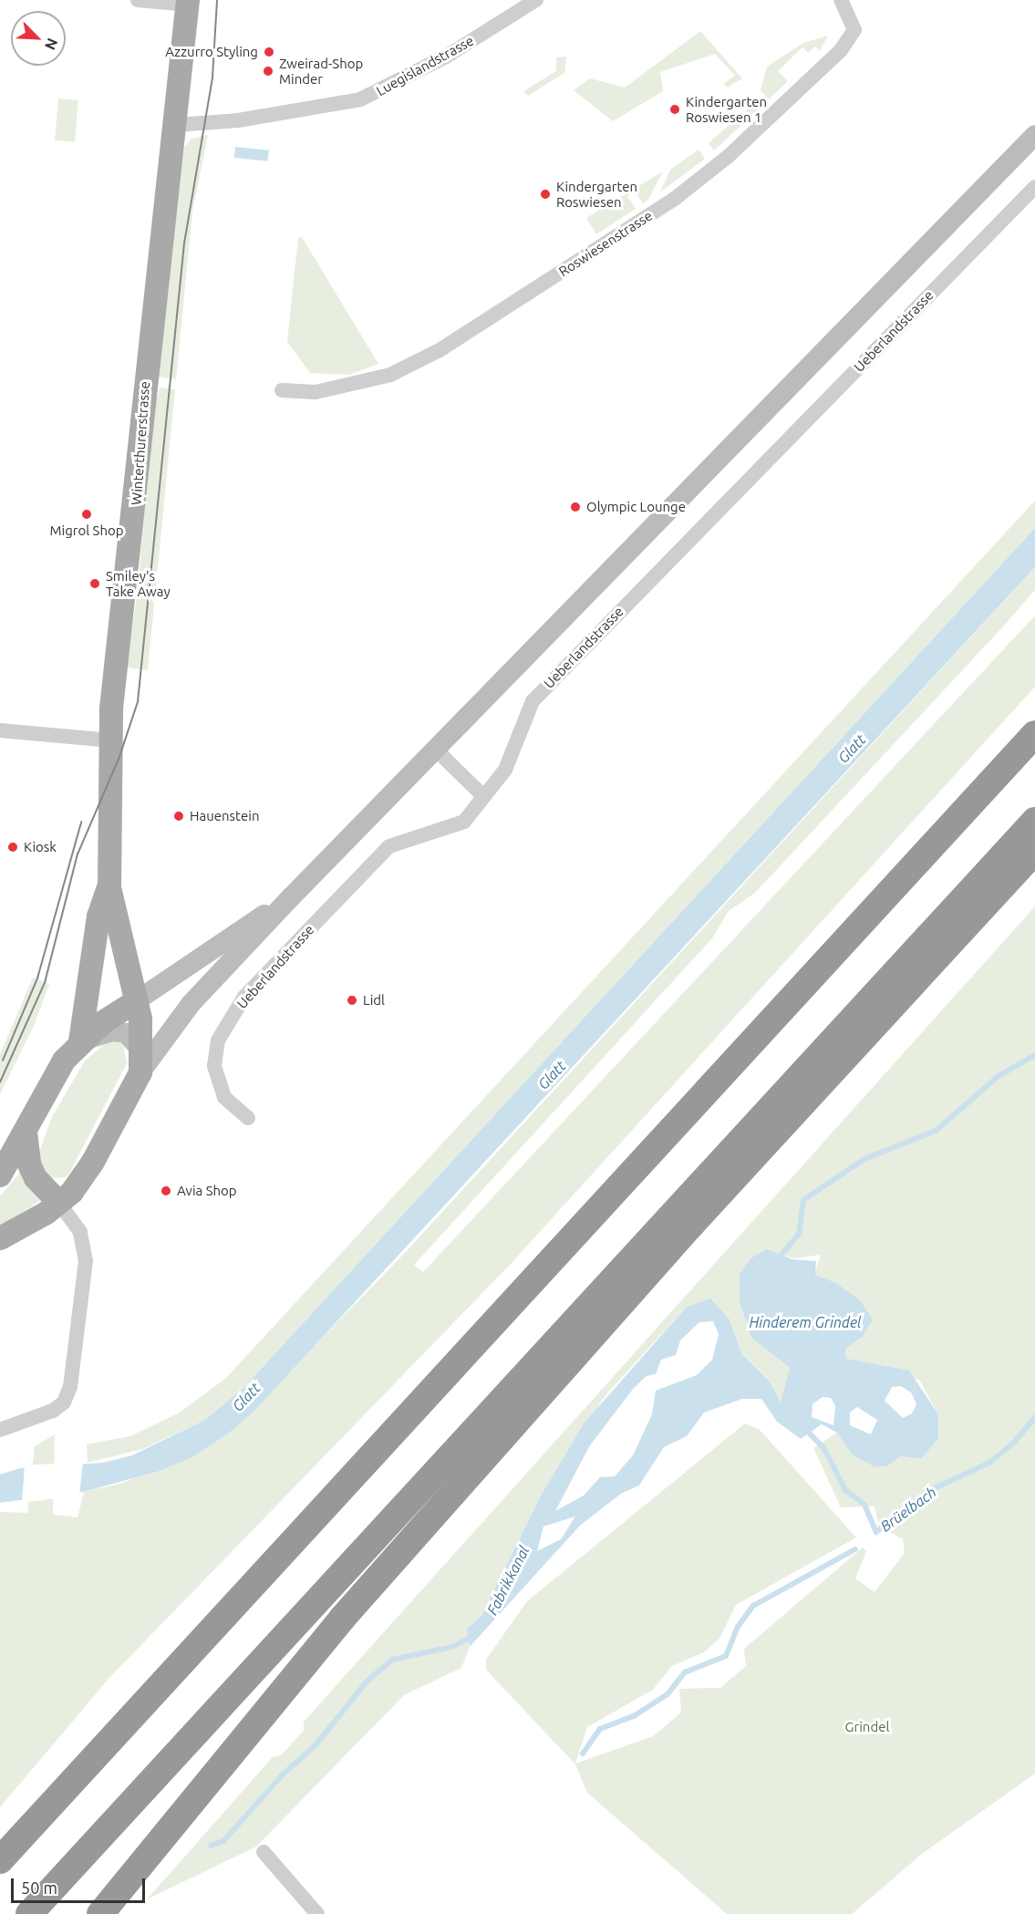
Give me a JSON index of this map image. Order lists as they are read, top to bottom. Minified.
{"streets":{"main road":["Winterthurerstrasse"],"street":["Luegislandstrasse","Roswiesenstrasse","Ueberlandstrasse"]},"crossings":[["Luegislandstrasse","Winterthurerstrasse"]],"water":["Glatt","Hinderem Grindel","Brüelbach","Fabrikkanal"],"parks":["Grindel"],"places":["Azzurro Styling","Zweirad-Shop Minder","Kindergarten Roswiesen 1","Kindergarten Roswiesen","Olympic Lounge","Migrol Shop","Smiley's Take Away","Hauenstein","Kiosk","Lidl","Avia Shop"],"scale_bar":"50 m","north":"bottom right"}
